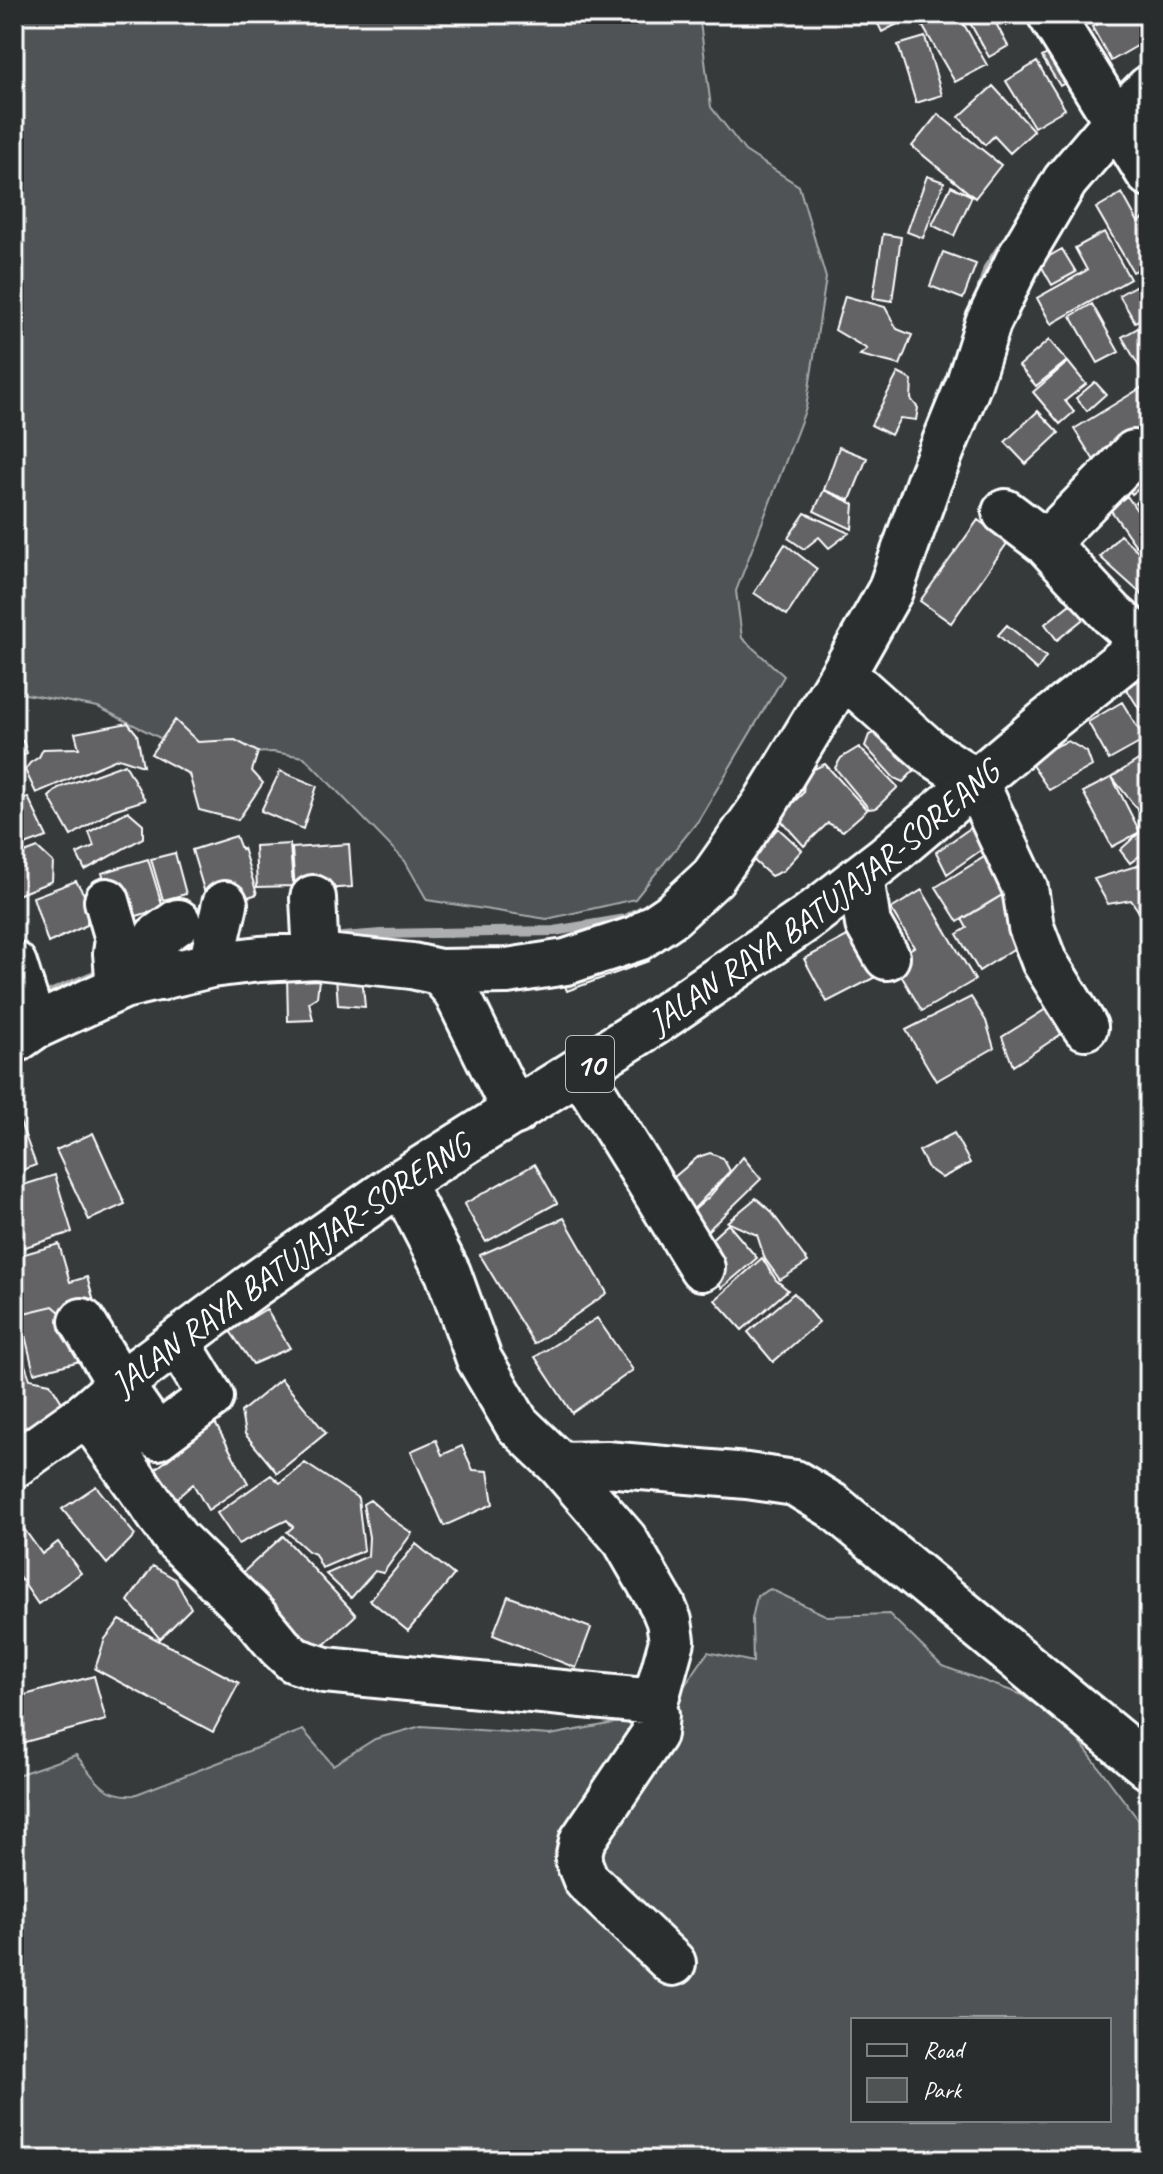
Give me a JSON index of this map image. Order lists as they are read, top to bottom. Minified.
{"streets":{"main road":["JALAN RAYA BATUJAJAR-SOREANG","10"]},"legend":["Road","Park"]}
